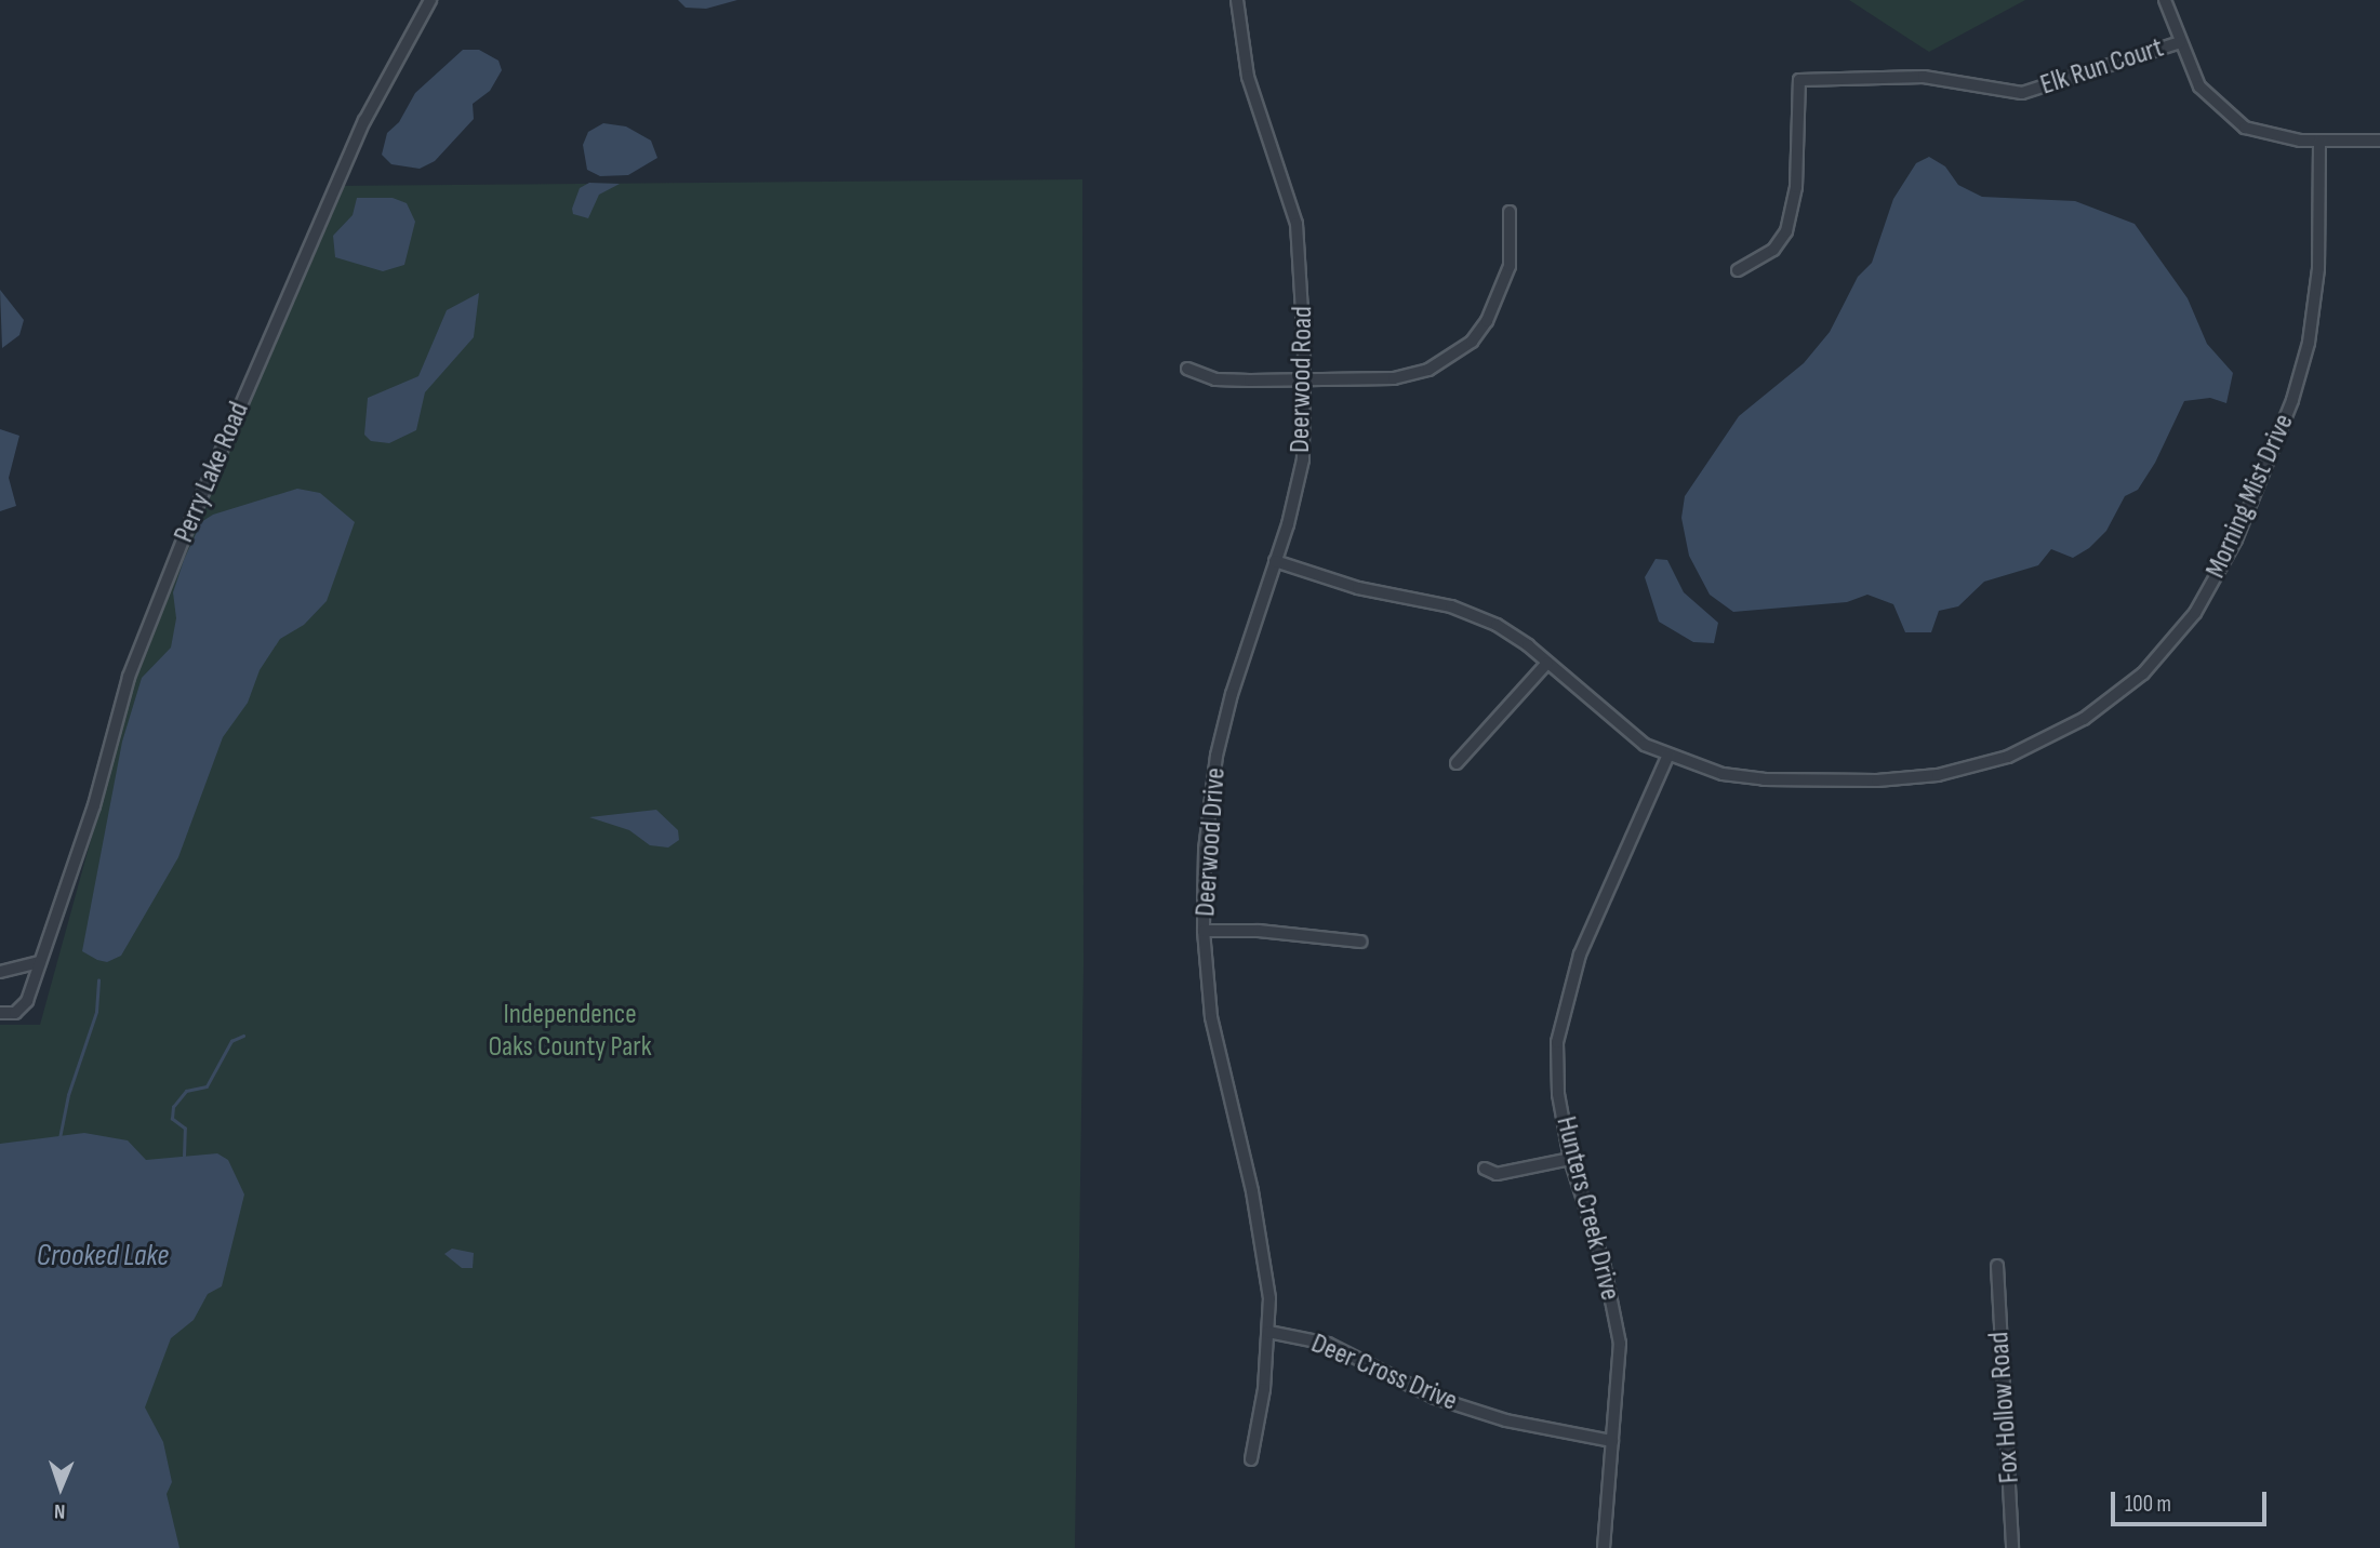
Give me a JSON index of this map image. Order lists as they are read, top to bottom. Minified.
{"streets":{"street":["Elk Run Court","Deerwood Road","Perry Lake Road","Morning Mist Drive","Deerwood Drive","Hunters Creek Drive","Deer Cross Drive","Fox Hollow Road"]},"crossings":[["Deerwood Road","Deerwood Drive"],["Morning Mist Drive","Hunters Creek Drive"],["Deerwood Drive","Deer Cross Drive"],["Hunters Creek Drive","Deer Cross Drive"]],"water":["Crooked Lake"],"parks":["Independence Oaks County Park"],"scale_bar":"100 m","north":"bottom"}
